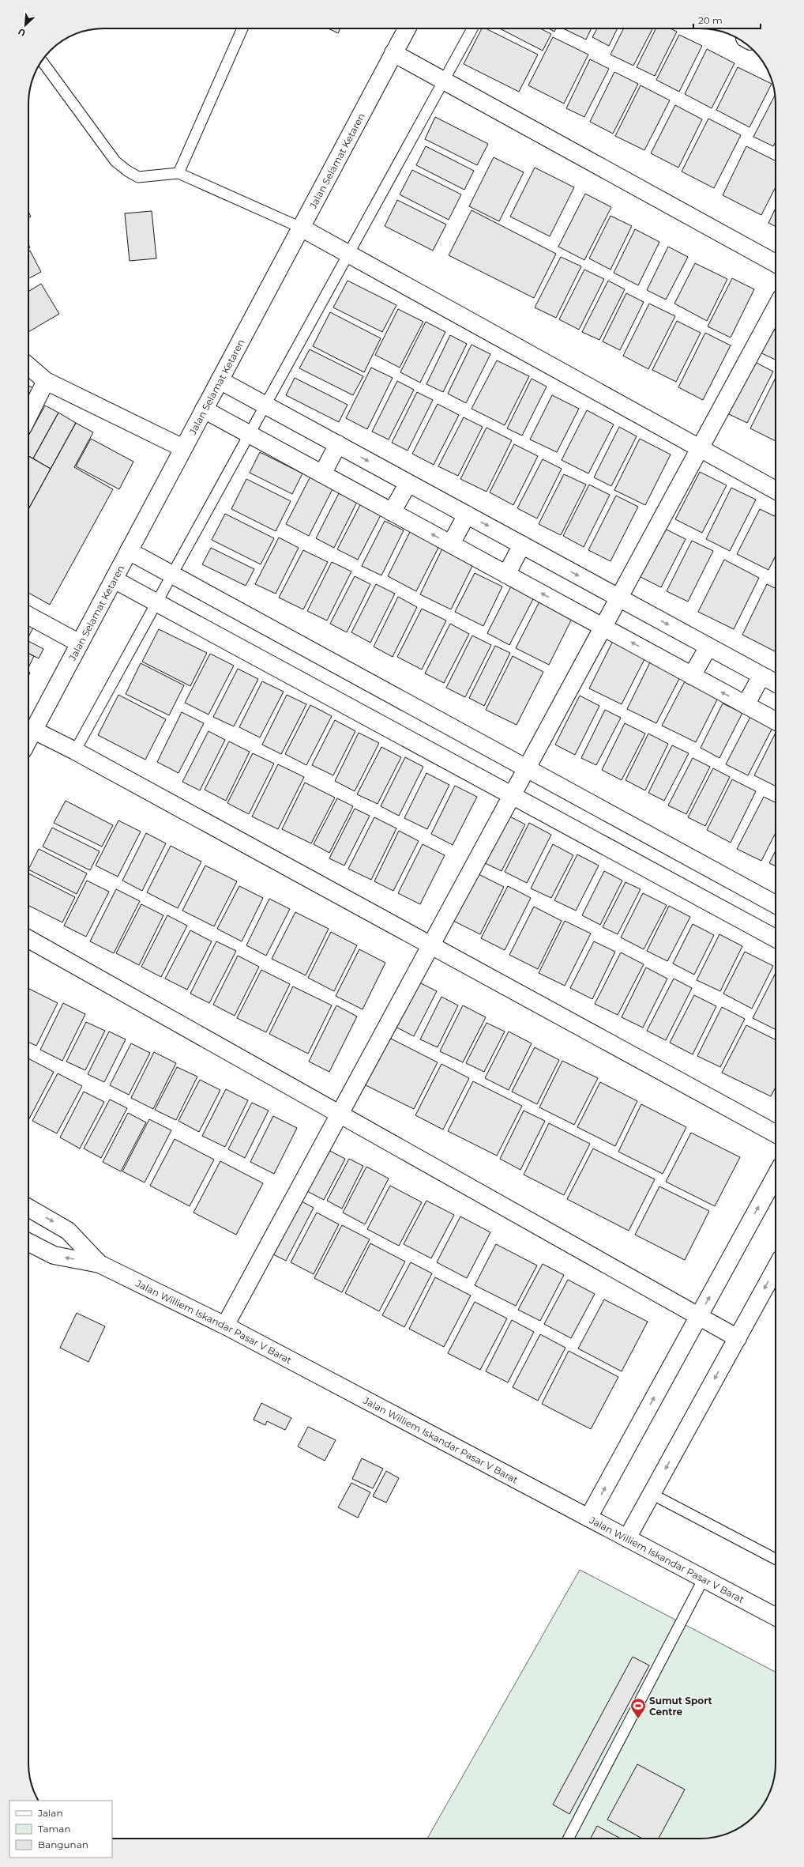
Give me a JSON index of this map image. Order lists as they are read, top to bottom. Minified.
{"streets":{"street":["Jalan Selamat Ketaren","Jalan Williem Iskandar Pasar V Barat"]},"places":{"sports":["Sumut Sport Centre"]},"legend":["Jalan","Taman","Bangunan"],"scale_bar":"20 m","north":"bottom left"}
